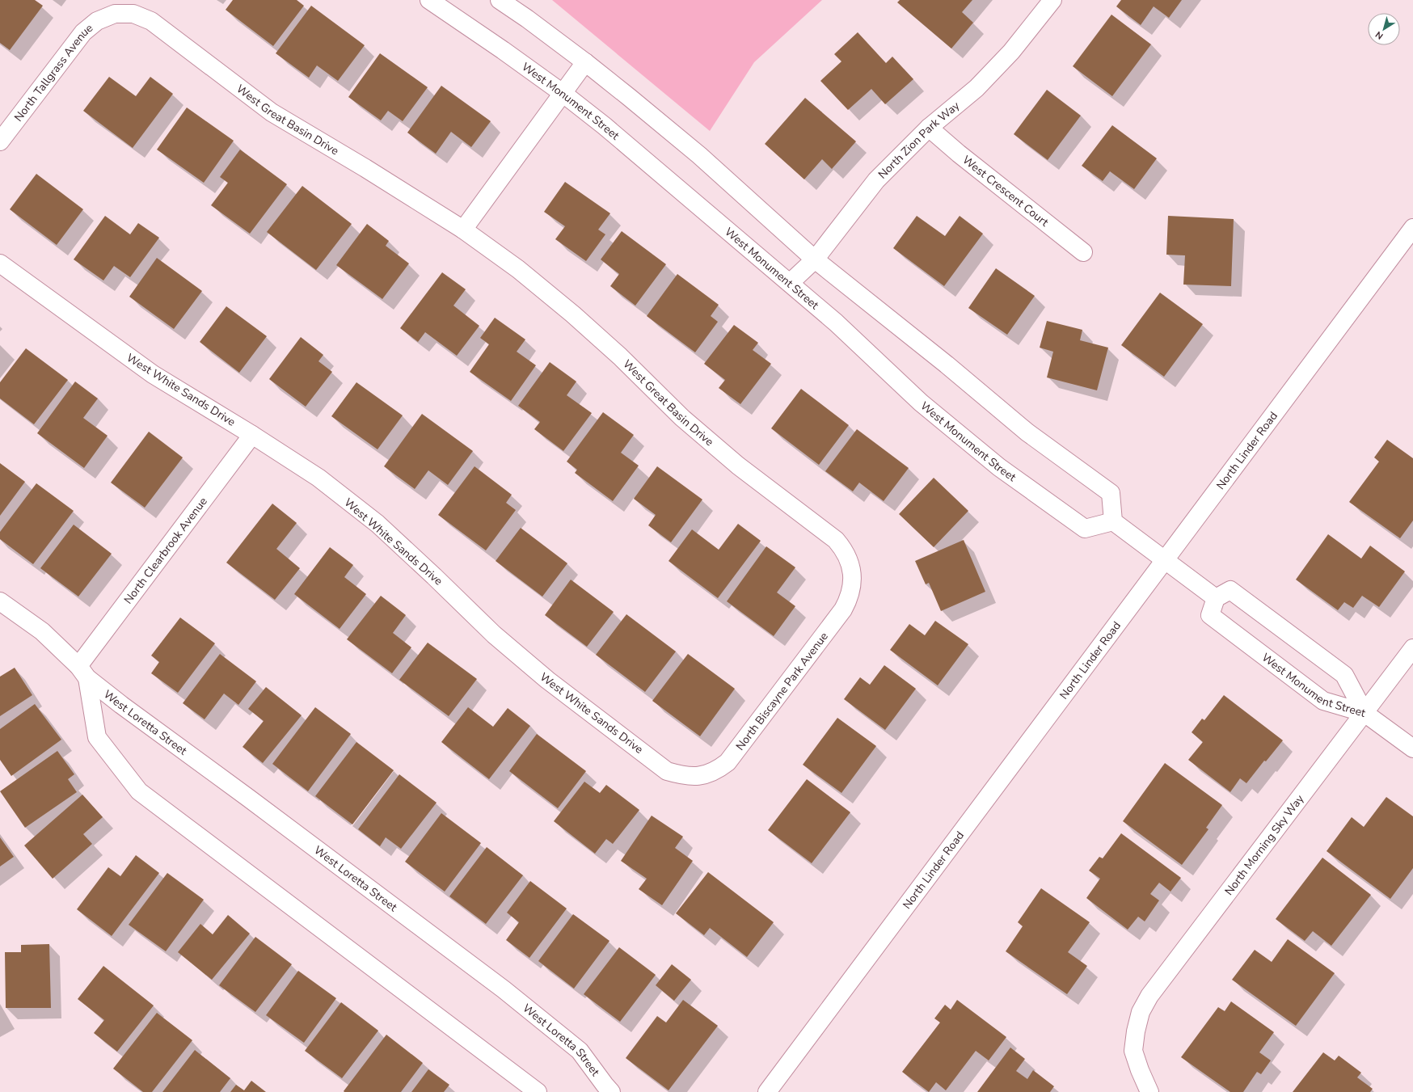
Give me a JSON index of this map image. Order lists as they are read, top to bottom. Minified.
{"streets":{"street":["North Tallgrass Avenue","West Monument Street","West Great Basin Drive","North Zion Park Way","West Crescent Court","West White Sands Drive","North Linder Road","North Clearbrook Avenue","North Biscayne Park Avenue","West Loretta Street","North Morning Sky Way"]},"crossings":[["North Tallgrass Avenue","West Great Basin Drive"],["West Monument Street","North Zion Park Way"],["West Monument Street","North Morning Sky Way"],["West Great Basin Drive","North Biscayne Park Avenue"],["North Zion Park Way","West Crescent Court"],["West White Sands Drive","North Clearbrook Avenue"],["West White Sands Drive","North Biscayne Park Avenue"],["North Clearbrook Avenue","West Loretta Street"]],"north":"bottom left"}
